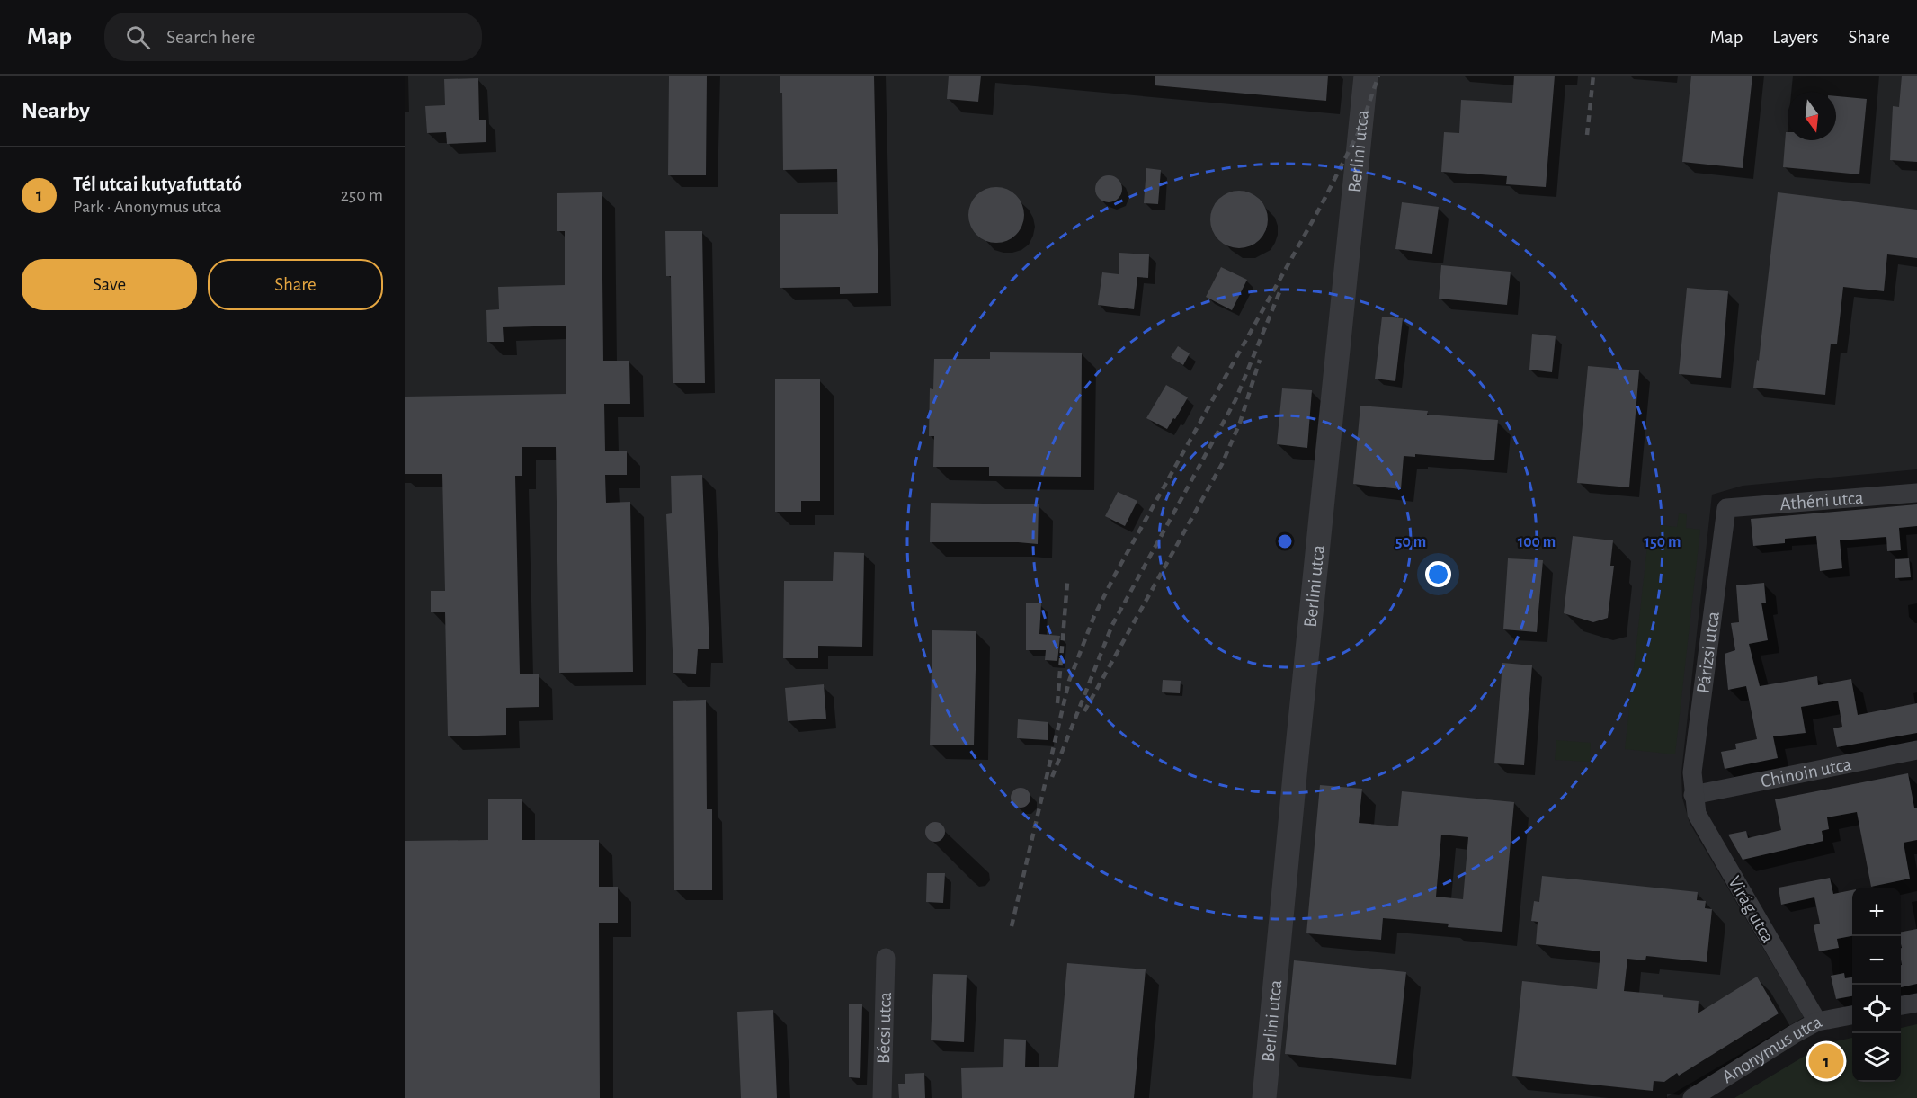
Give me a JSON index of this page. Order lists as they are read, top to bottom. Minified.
{"streets":{"street":["Berlini utca","Athéni utca","Párizsi utca","Chinoin utca","Virág utca","Bécsi utca","Anonymus utca"]},"crossings":[["Athéni utca","Párizsi utca"],["Párizsi utca","Chinoin utca"],["Párizsi utca","Virág utca"],["Chinoin utca","Virág utca"],["Virág utca","Anonymus utca"]],"north":"bottom","page":{"header":"Map","search":"Search here","nav":["Map","Layers","Share"],"heading":"Nearby","list":[{"mark":"1","name":"Tél utcai kutyafuttató","note":"Park · Anonymus utca","value":"250 m"}],"buttons":["Save","Share"],"map_buttons":["+","−"],"pins":"1"},"rings":["50 m","100 m","150 m"]}
